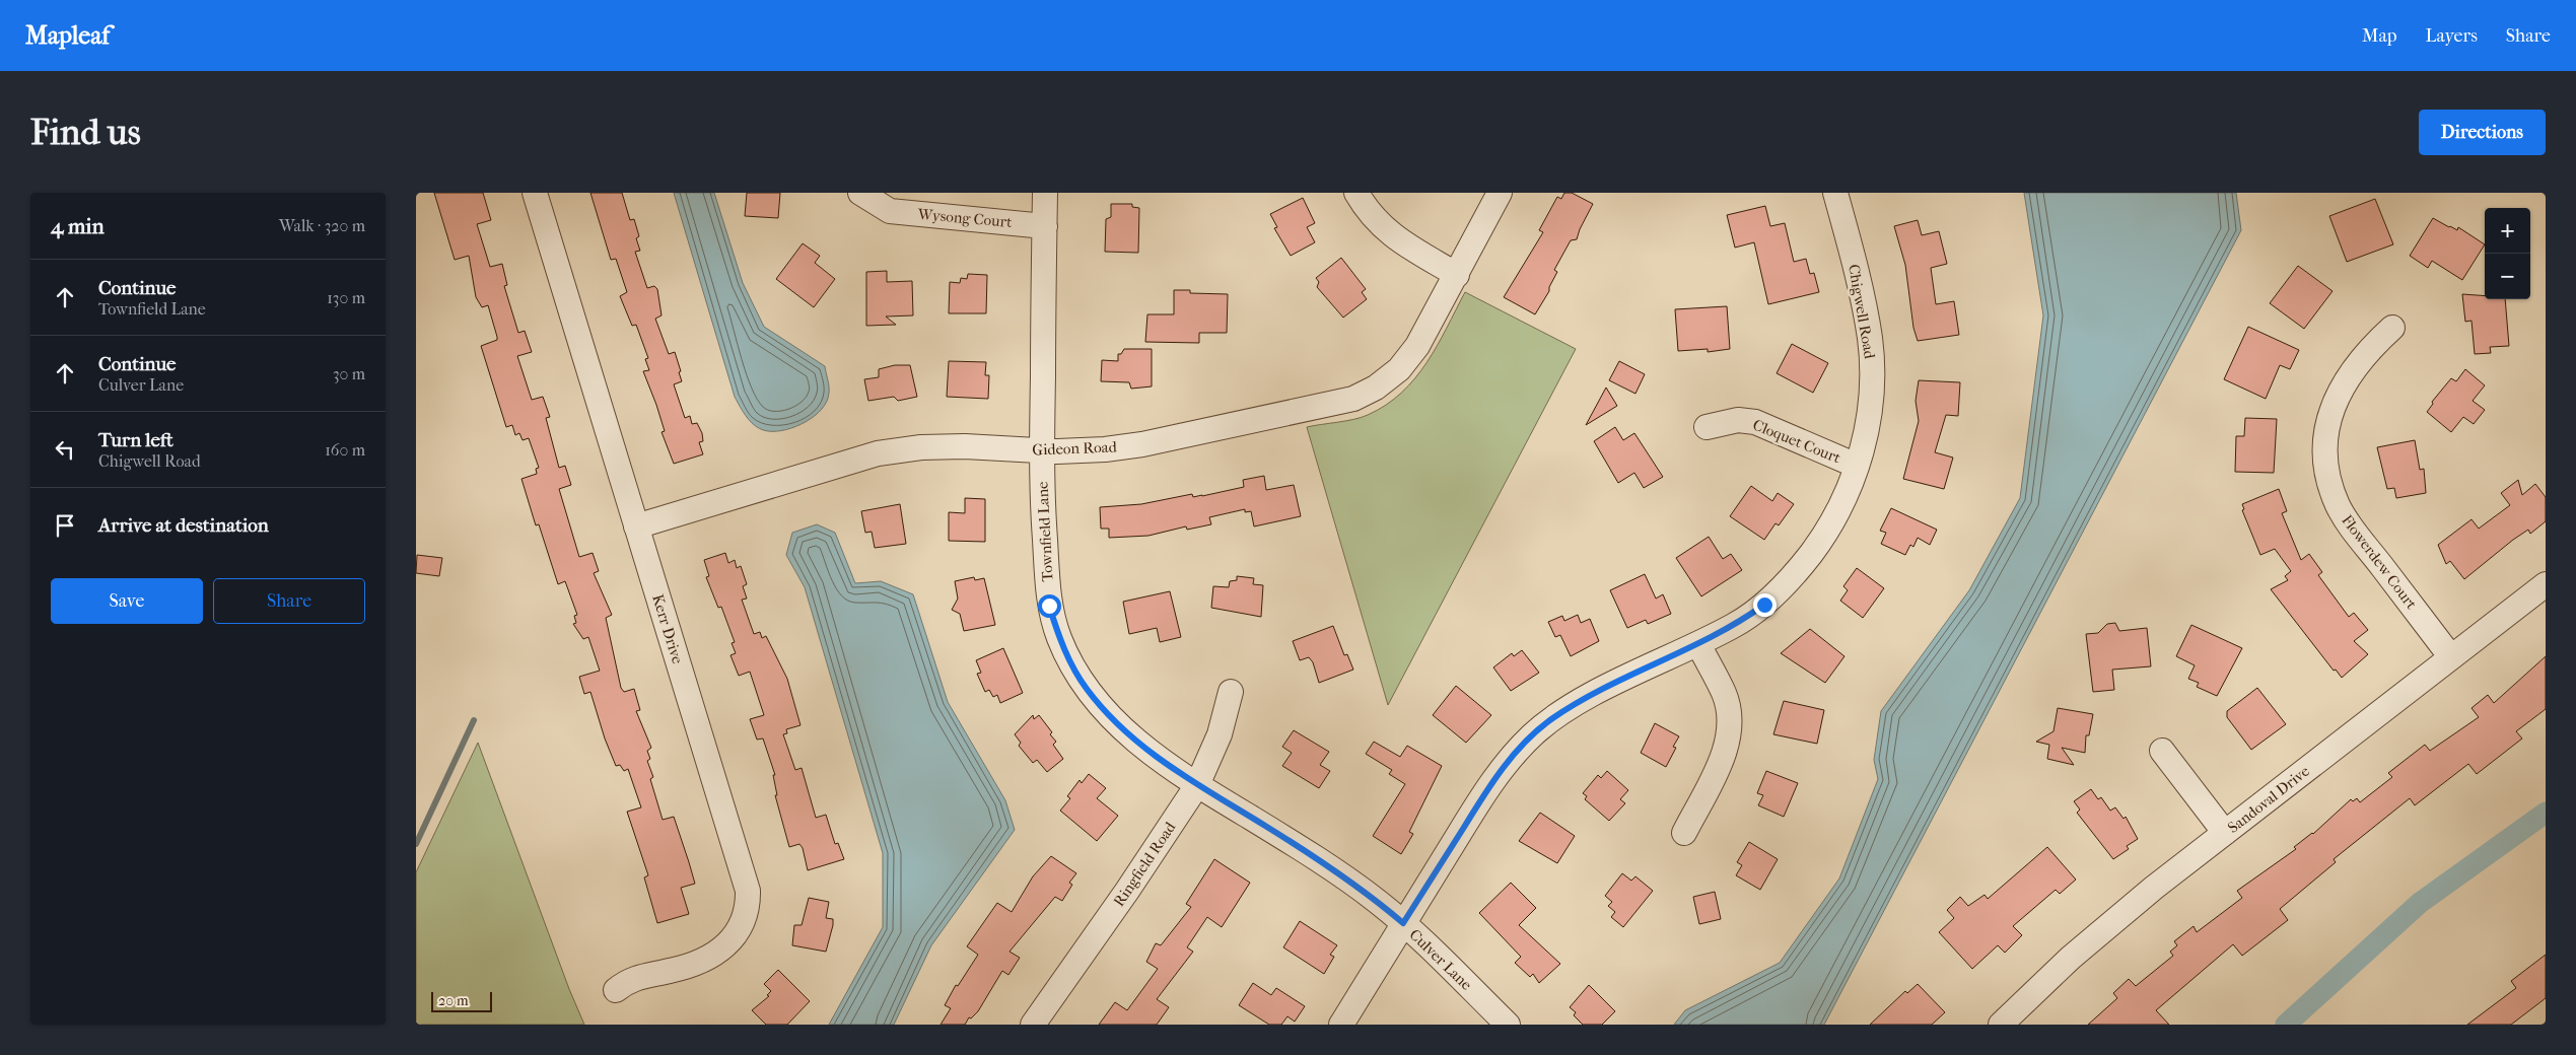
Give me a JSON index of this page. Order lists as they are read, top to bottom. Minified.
{"streets":{"street":["Wysong Court","Chigwell Road","Cloquet Court","Gideon Road","Townfield Lane","Flowerdew Court","Kerr Drive","Sandoval Drive","Ringfield Road","Culver Lane"]},"crossings":[["Wysong Court","Townfield Lane"],["Chigwell Road","Cloquet Court"],["Chigwell Road","Culver Lane"],["Gideon Road","Townfield Lane"],["Gideon Road","Kerr Drive"],["Townfield Lane","Ringfield Road"],["Townfield Lane","Culver Lane"],["Flowerdew Court","Sandoval Drive"]],"scale_bar":"20 m","page":{"header":"Mapleaf","nav":["Map","Layers","Share"],"buttons":["Directions",["Save","Share"]],"title":"Find us","heading":["4 min","Walk · 320 m"],"map_buttons":["+","−"],"list":[["Continue","Townfield Lane","130 m"],["Continue","Culver Lane","30 m"],["Turn left","Chigwell Road","160 m"],"Arrive at destination"],"scale":"20 m"}}
